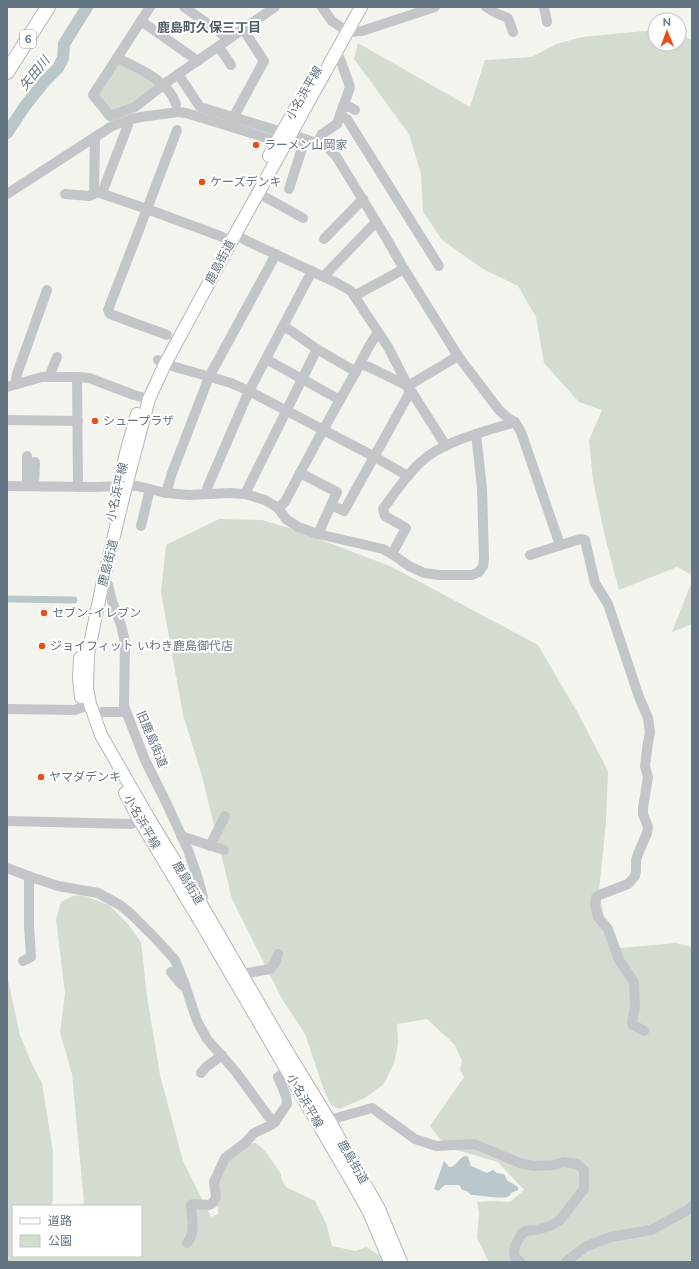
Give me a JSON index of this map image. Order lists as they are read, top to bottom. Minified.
{"streets":{"highway":["6"],"main road":["小名浜平線","鹿島街道"],"street":["旧鹿島街道"]},"crossings":[["小名浜平線","鹿島街道"],["鹿島街道","旧鹿島街道"]],"districts":["鹿島町久保三丁目"],"water":["矢田川"],"places":["ラーメン山岡家","ケーズデンキ","シュープラザ","セブン-イレブン","ジョイフィット いわき鹿島御代店","ヤマダデンキ"],"legend":["道路","公園"],"north":"top"}
